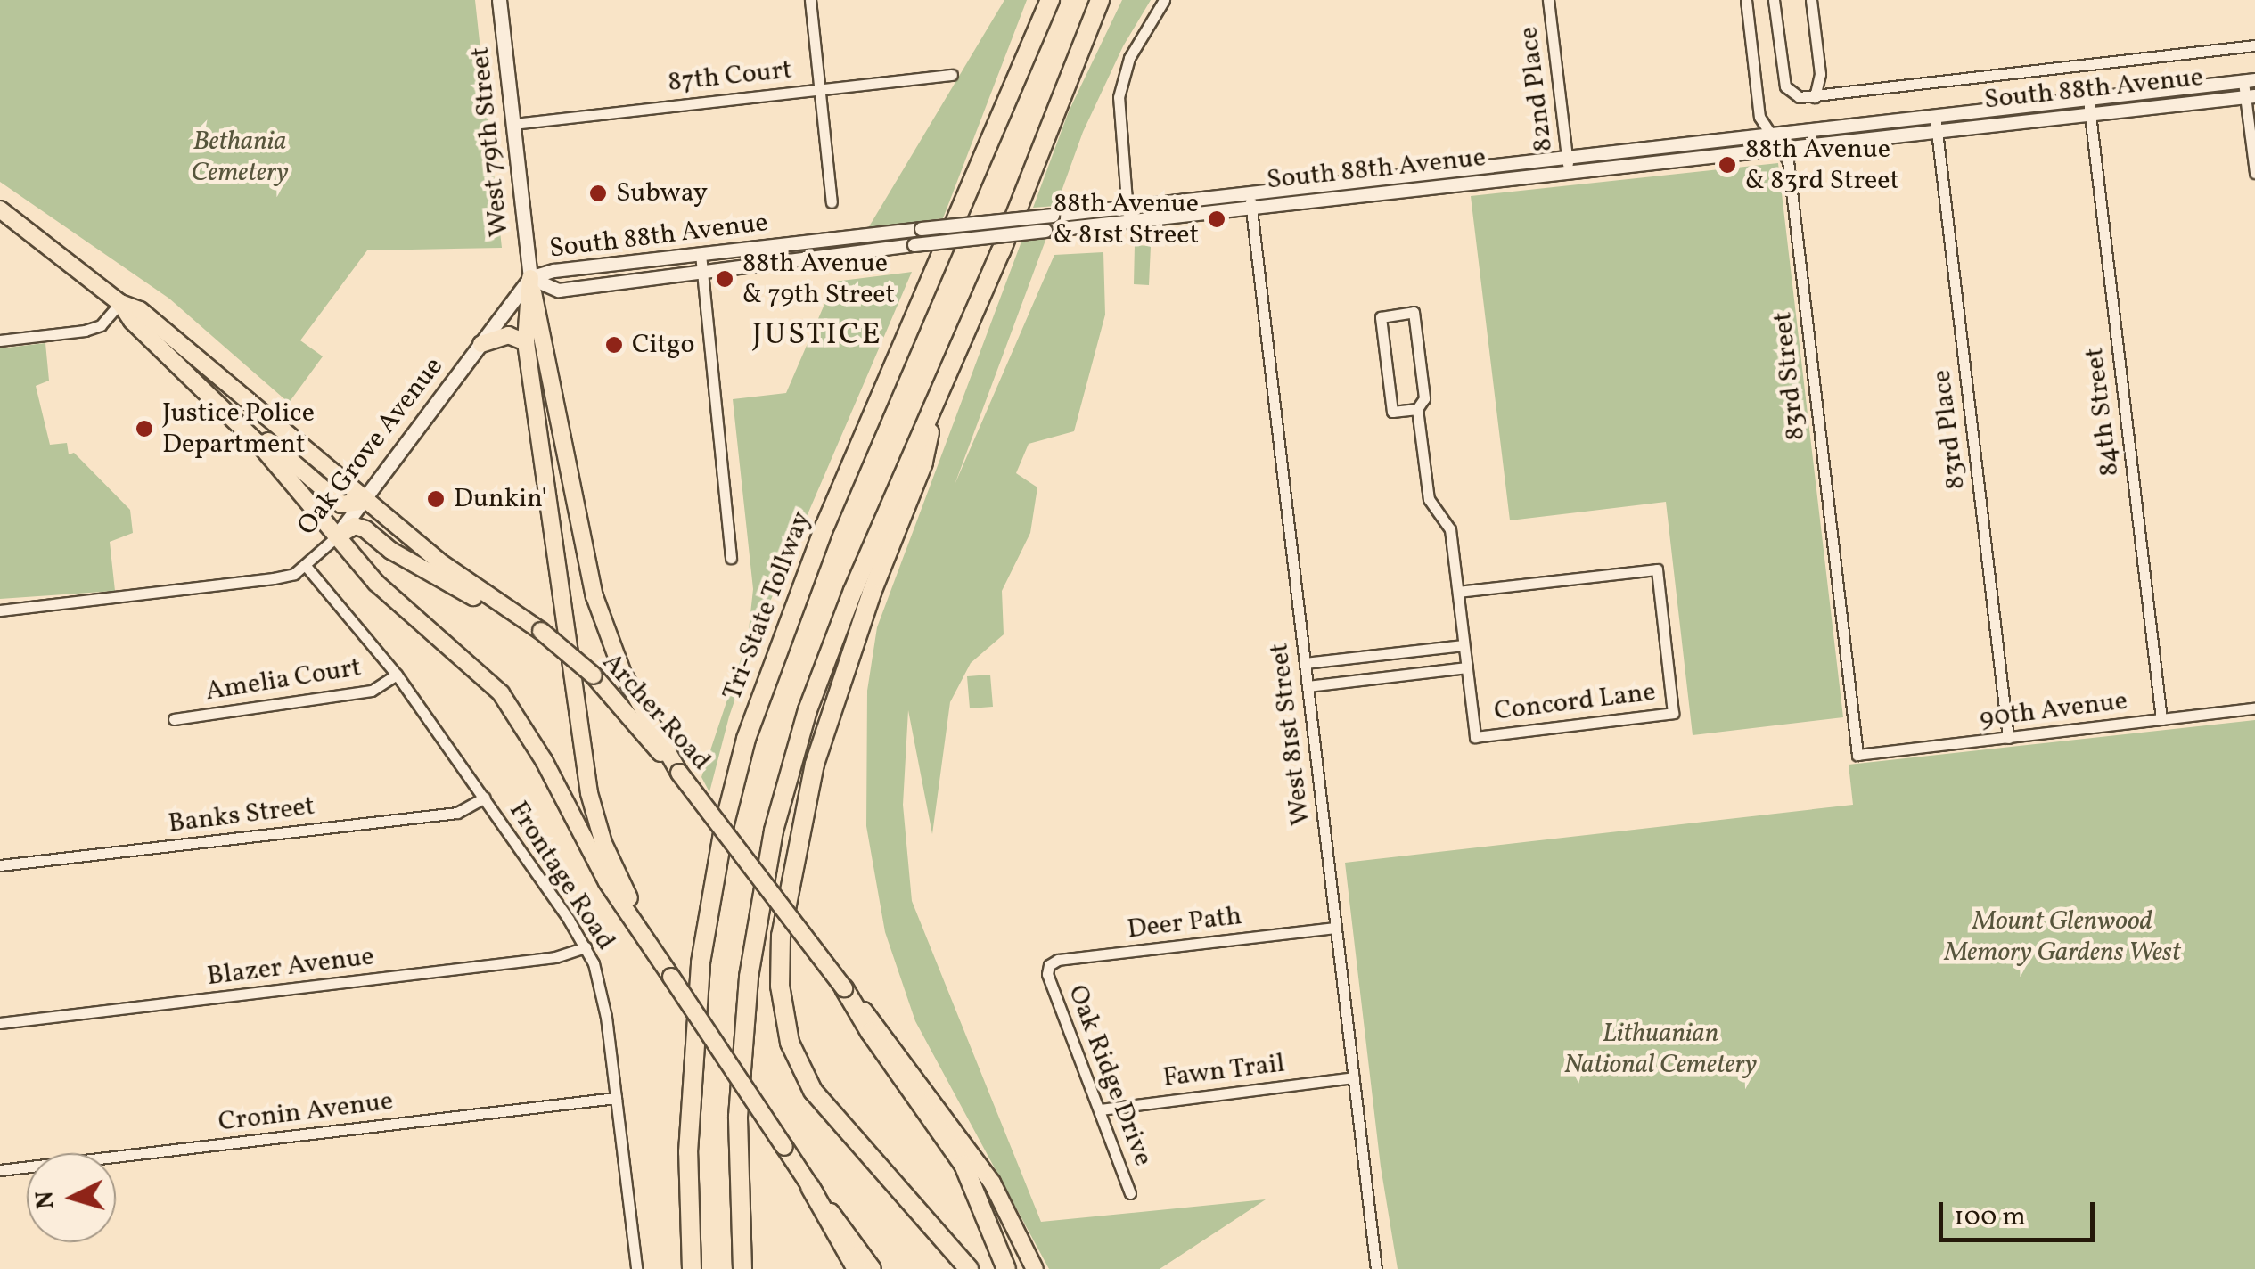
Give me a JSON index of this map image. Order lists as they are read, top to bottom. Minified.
{"streets":{"highway":["Tri-State Tollway"],"main road":["West 79th Street","Oak Grove Avenue","Archer Road"],"street":["87th Court","82nd Place","South 88th Avenue","83rd Street","84th Street","83rd Place","Amelia Court","Concord Lane","90th Avenue","West 81st Street","Banks Street","Frontage Road","Deer Path","Blazer Avenue","Fawn Trail","Oak Ridge Drive","Cronin Avenue"]},"crossings":[["87th Court","West 79th Street"],["82nd Place","South 88th Avenue"],["South 88th Avenue","West 79th Street"],["South 88th Avenue","83rd Street"],["South 88th Avenue","84th Street"],["South 88th Avenue","83rd Place"],["South 88th Avenue","Oak Grove Avenue"],["South 88th Avenue","West 81st Street"],["West 79th Street","Oak Grove Avenue"],["83rd Street","90th Avenue"],["84th Street","90th Avenue"],["83rd Place","90th Avenue"],["Oak Grove Avenue","Archer Road"],["Oak Grove Avenue","Frontage Road"],["Amelia Court","Frontage Road"],["Concord Lane","West 81st Street"],["West 81st Street","Deer Path"],["West 81st Street","Fawn Trail"],["Banks Street","Frontage Road"],["Frontage Road","Blazer Avenue"],["Frontage Road","Cronin Avenue"],["Deer Path","Oak Ridge Drive"],["Fawn Trail","Oak Ridge Drive"]],"districts":["JUSTICE"],"parks":["Bethania Cemetery","Mount Glenwood Memory Gardens West","Lithuanian National Cemetery"],"places":["88th Avenue & 83rd Street","Subway","88th Avenue & 81st Street","88th Avenue & 79th Street","Citgo","Justice Police Department","Dunkin'"],"scale_bar":"100 m","north":"left"}
